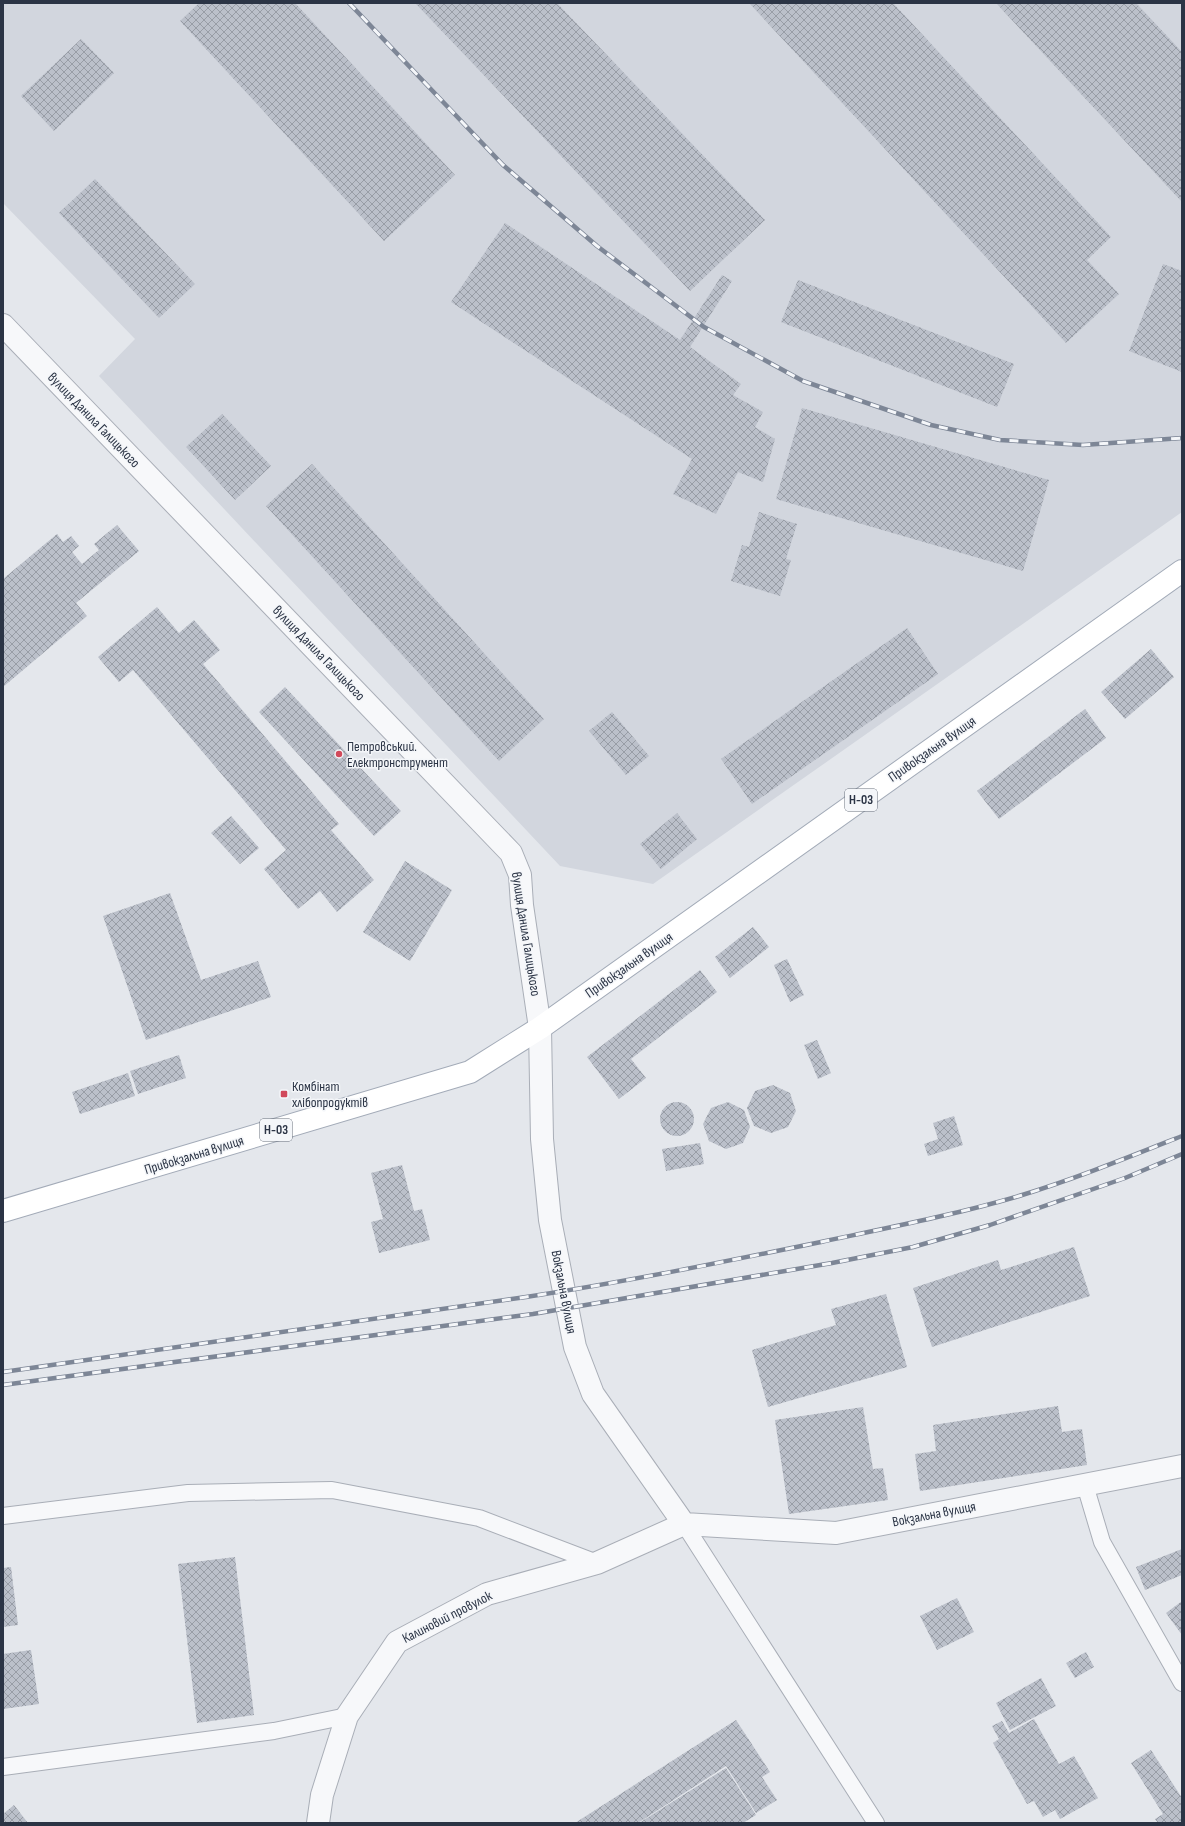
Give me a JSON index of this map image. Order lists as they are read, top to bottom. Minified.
{"streets":{"main road":["Привокзальна вулиця","Н-03"],"street":["вулиця Данила Галицького","Вокзальна вулиця","Калиновий провулок"]},"crossings":[["вулиця Данила Галицького","Привокзальна вулиця"],["вулиця Данила Галицького","Вокзальна вулиця"],["Привокзальна вулиця","Вокзальна вулиця"],["Вокзальна вулиця","Калиновий провулок"]],"places":{"other":["Петровський. Електронструмент"],"transit":["Комбінат хлібопродуктів"]}}
